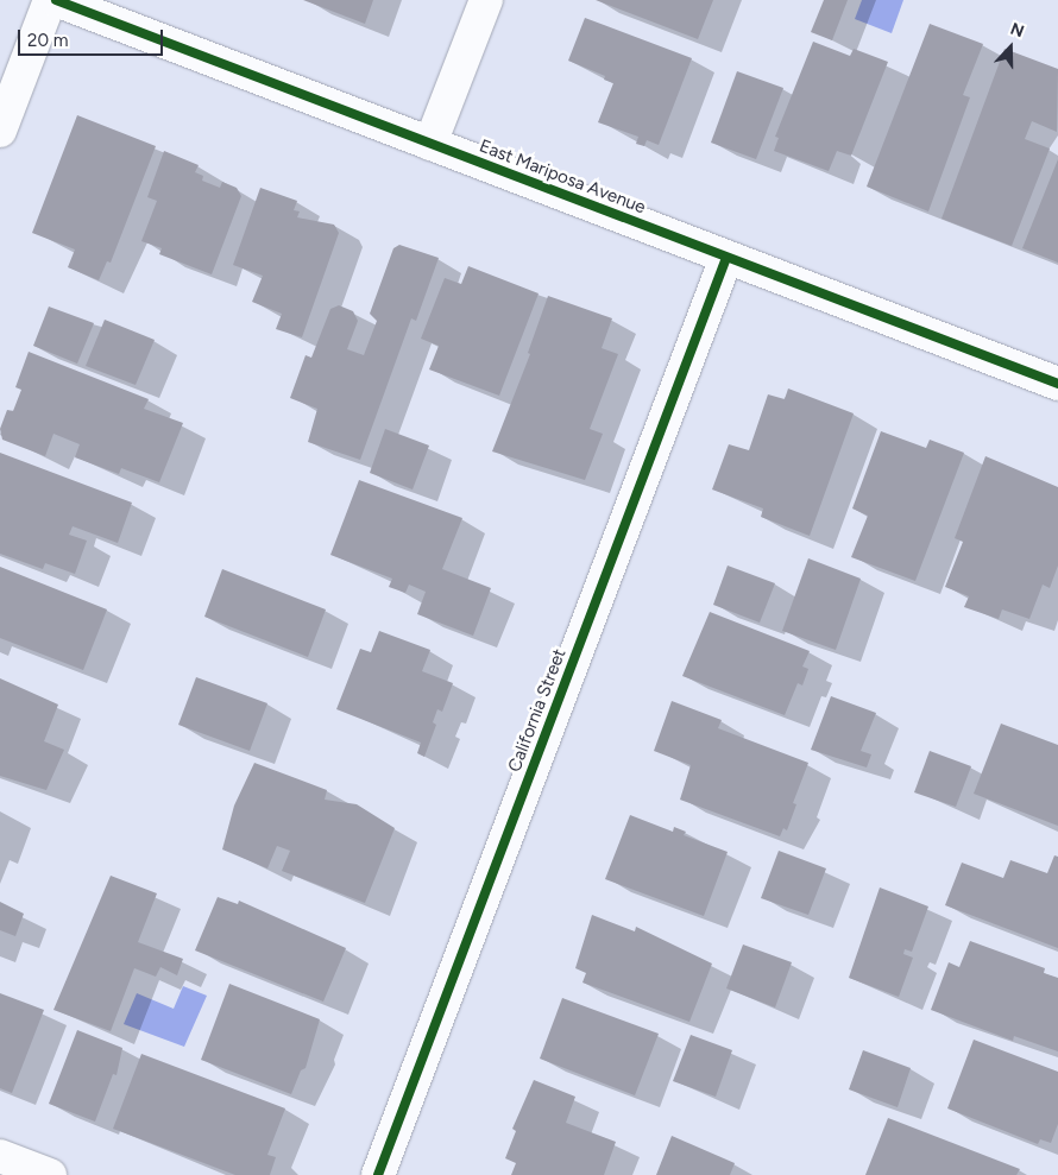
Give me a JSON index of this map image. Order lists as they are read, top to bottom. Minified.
{"streets":{"street":["East Mariposa Avenue","California Street"]},"crossings":[["East Mariposa Avenue","California Street"]],"scale_bar":"20 m","north":"top"}
